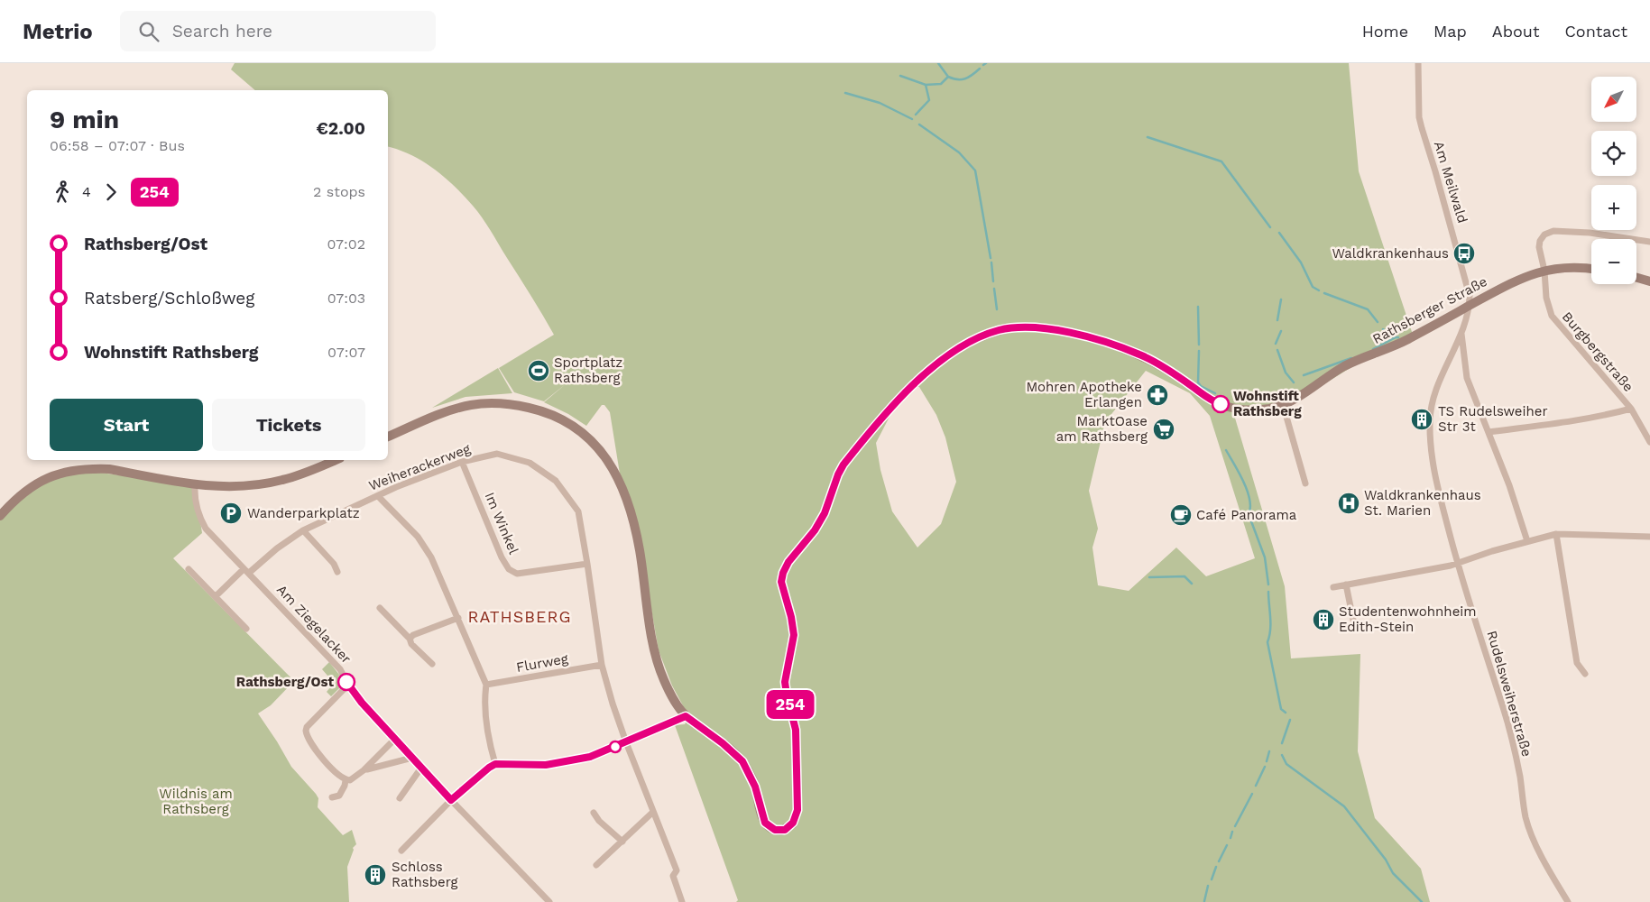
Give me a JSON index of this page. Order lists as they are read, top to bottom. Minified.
{"streets":{"street":["Am Meilwald","Rathsberger Straße","Burgbergstraße","Weiherackerweg","Im Winkel","Am Ziegelacker","Flurweg","Rudelsweiherstraße"]},"crossings":[["Am Meilwald","Rathsberger Straße"],["Am Meilwald","Rudelsweiherstraße"],["Rathsberger Straße","Burgbergstraße"],["Rathsberger Straße","Rudelsweiherstraße"],["Weiherackerweg","Im Winkel"],["Weiherackerweg","Am Ziegelacker"],["Weiherackerweg","Flurweg"]],"districts":["RATHSBERG"],"parks":["Wildnis am Rathsberg"],"places":{"bus stop":["Waldkrankenhaus"],"sports":["Sportplatz Rathsberg"],"pharmacy":["Mohren Apotheke Erlangen"],"other":["Wohnstift Rathsberg","Rathsberg/Ost"],"building":["TS Rudelsweiher Str 3t","Studentenwohnheim Edith-Stein","Schloss Rathsberg"],"supermarket":["MarktOase am Rathsberg"],"hospital":["Waldkrankenhaus St. Marien"],"parking":["Wanderparkplatz"],"cafe":["Café Panorama"]},"lines":["bus line 254"],"north":"bottom left","page":{"header":"Metrio","search":"Search here","nav":["Home","Map","About","Contact"],"on_map":"254","map_buttons":["+","−"],"heading":["9 min","06:58 – 07:07 · Bus","€2.00"],"legs":["4","254","2 stops"],"list":[{"name":"Rathsberg/Ost","value":"07:02"},{"name":"Ratsberg/Schloßweg","value":"07:03"},{"name":"Wohnstift Rathsberg","value":"07:07"}],"buttons":["Start","Tickets"]}}
